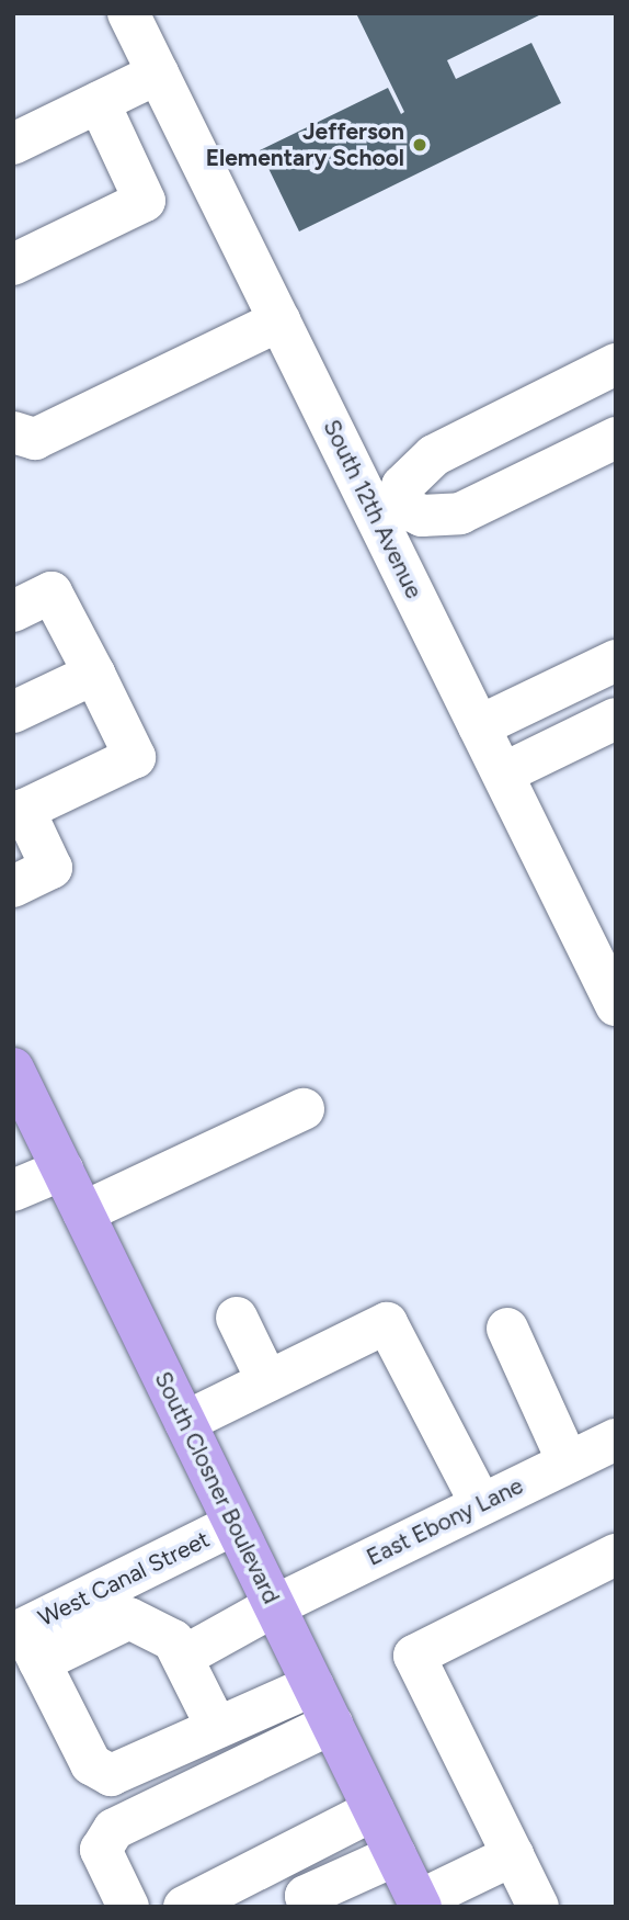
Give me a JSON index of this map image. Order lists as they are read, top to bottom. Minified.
{"streets":{"main road":["South Closner Boulevard"],"street":["South 12th Avenue","East Ebony Lane","West Canal Street"]},"crossings":[["South Closner Boulevard","East Ebony Lane"],["South Closner Boulevard","West Canal Street"]],"places":["Jefferson Elementary School"]}
